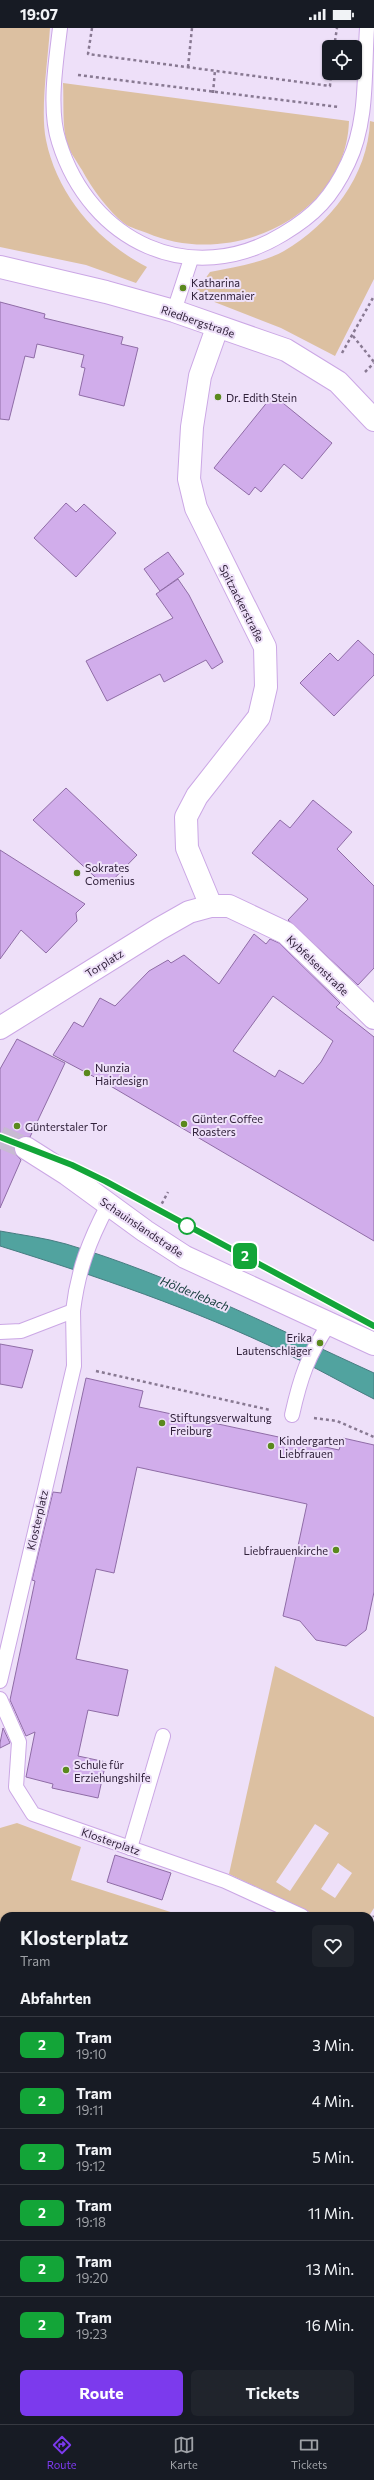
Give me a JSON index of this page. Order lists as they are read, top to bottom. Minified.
{"streets":{"street":["Riedbergstraße","Spitzackerstraße","Torplatz","Kybfelsenstraße","Schauinslandstraße"],"lane":["Klosterplatz"]},"crossings":[["Riedbergstraße","Spitzackerstraße"],["Spitzackerstraße","Torplatz"],["Spitzackerstraße","Kybfelsenstraße"],["Torplatz","Kybfelsenstraße"],["Schauinslandstraße","Klosterplatz"]],"water":["Hölderlebach"],"places":["Katharina Katzenmaier","Dr. Edith Stein","Sokrates Comenius","Nunzia Hairdesign","Günter Coffee Roasters","Günterstaler Tor","Erika Lautenschläger","Stiftungsverwaltung Freiburg","Kindergarten Liebfrauen","Liebfrauenkirche","Schule für Erziehungshilfe"],"lines":["tram line 2"],"page":{"status":"19:07","on_map":"2","heading":[["Klosterplatz","Tram"],"Abfahrten"],"list":[{"mark":"2","name":"Tram","note":"19:10","value":"3 Min."},{"mark":"2","name":"Tram","note":"19:11","value":"4 Min."},{"mark":"2","name":"Tram","note":"19:12","value":"5 Min."},{"mark":"2","name":"Tram","note":"19:18","value":"11 Min."},{"mark":"2","name":"Tram","note":"19:20","value":"13 Min."},{"mark":"2","name":"Tram","note":"19:23","value":"16 Min."}],"buttons":["Route","Tickets"],"tabs":["Route","Karte","Tickets"]}}
